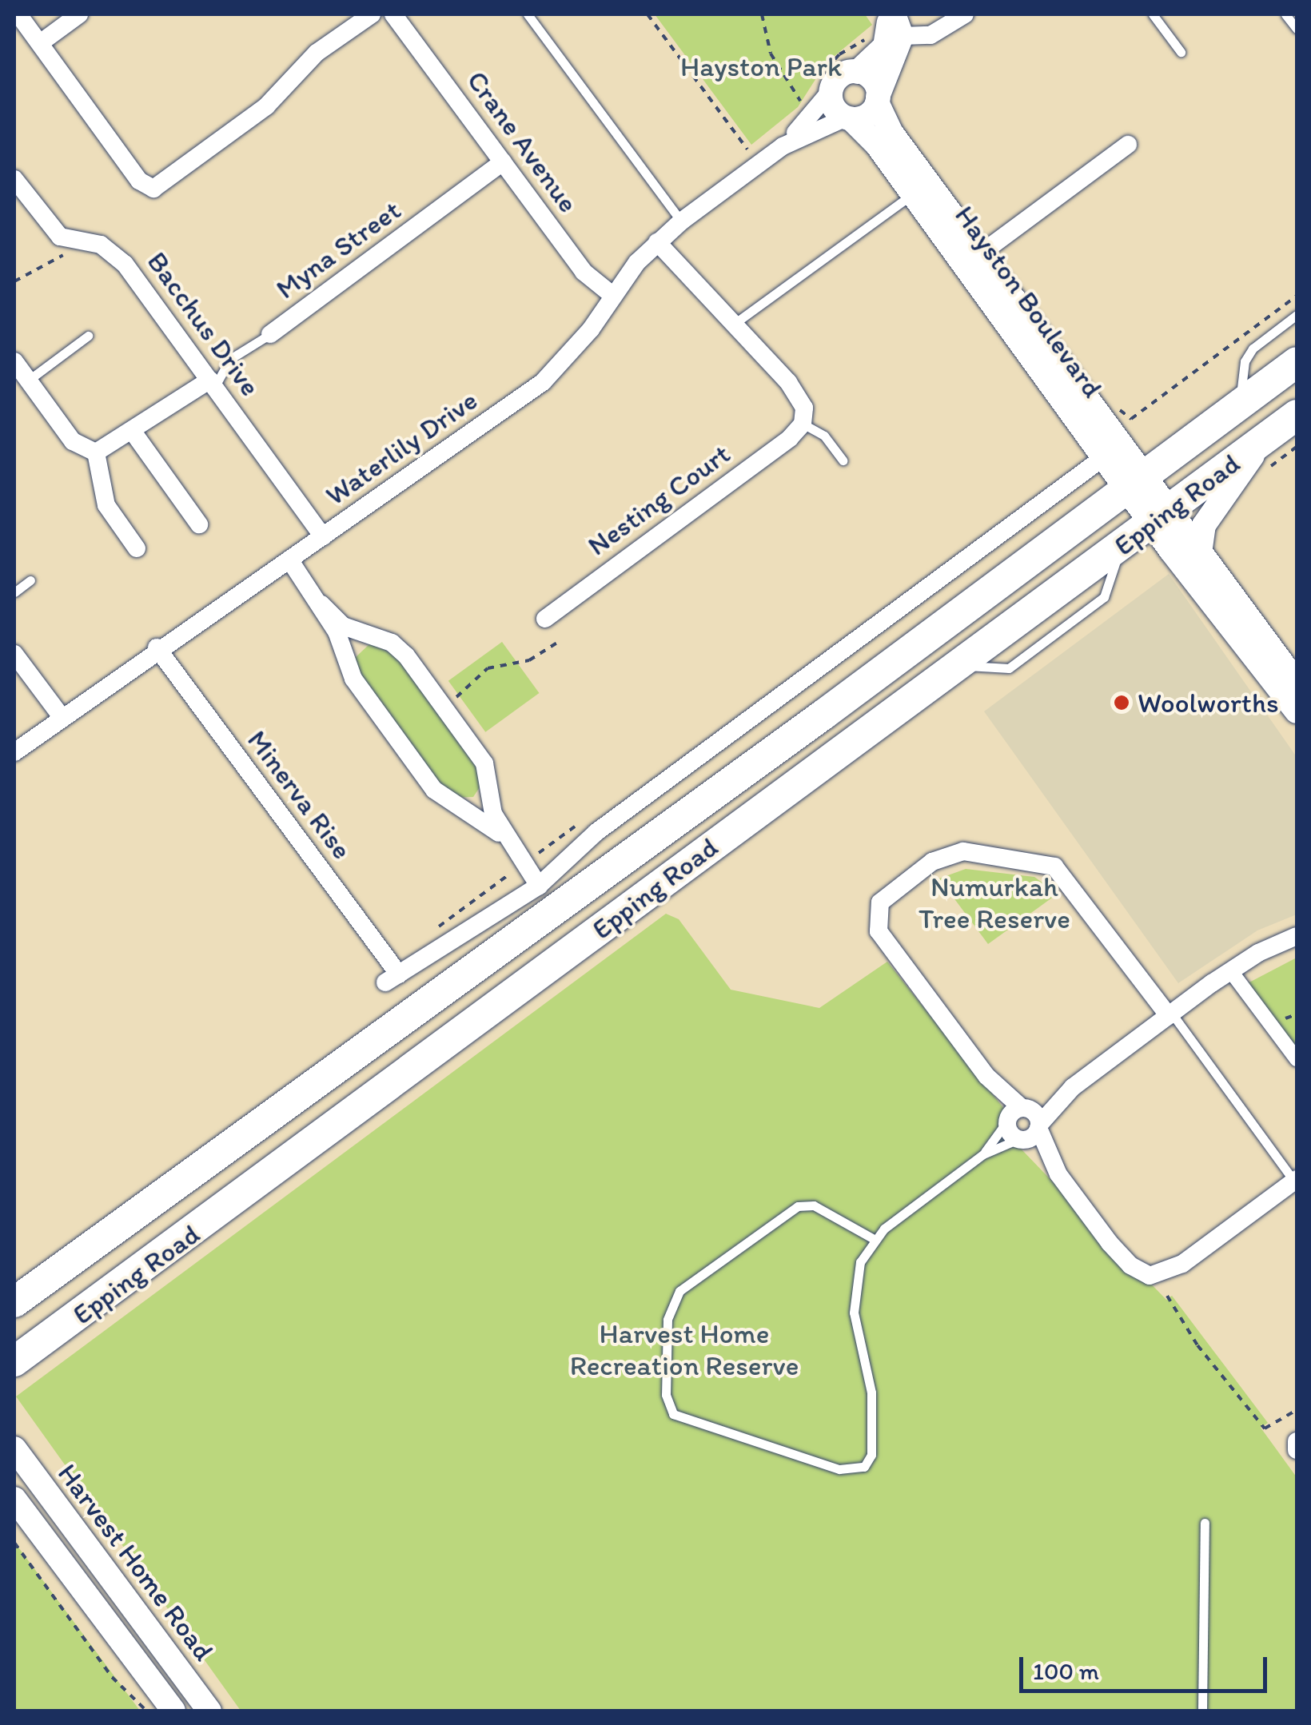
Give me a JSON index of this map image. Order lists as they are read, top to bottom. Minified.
{"streets":{"main road":["Epping Road"],"street":["Crane Avenue","Myna Street","Hayston Boulevard","Bacchus Drive","Waterlily Drive","Nesting Court","Minerva Rise","Harvest Home Road"]},"crossings":[["Crane Avenue","Myna Street"],["Crane Avenue","Waterlily Drive"],["Myna Street","Bacchus Drive"],["Hayston Boulevard","Waterlily Drive"],["Hayston Boulevard","Epping Road"],["Bacchus Drive","Waterlily Drive"],["Waterlily Drive","Minerva Rise"]],"parks":["Hayston Park","Numurkah Tree Reserve","Harvest Home Recreation Reserve"],"places":["Woolworths"],"scale_bar":"100 m"}
